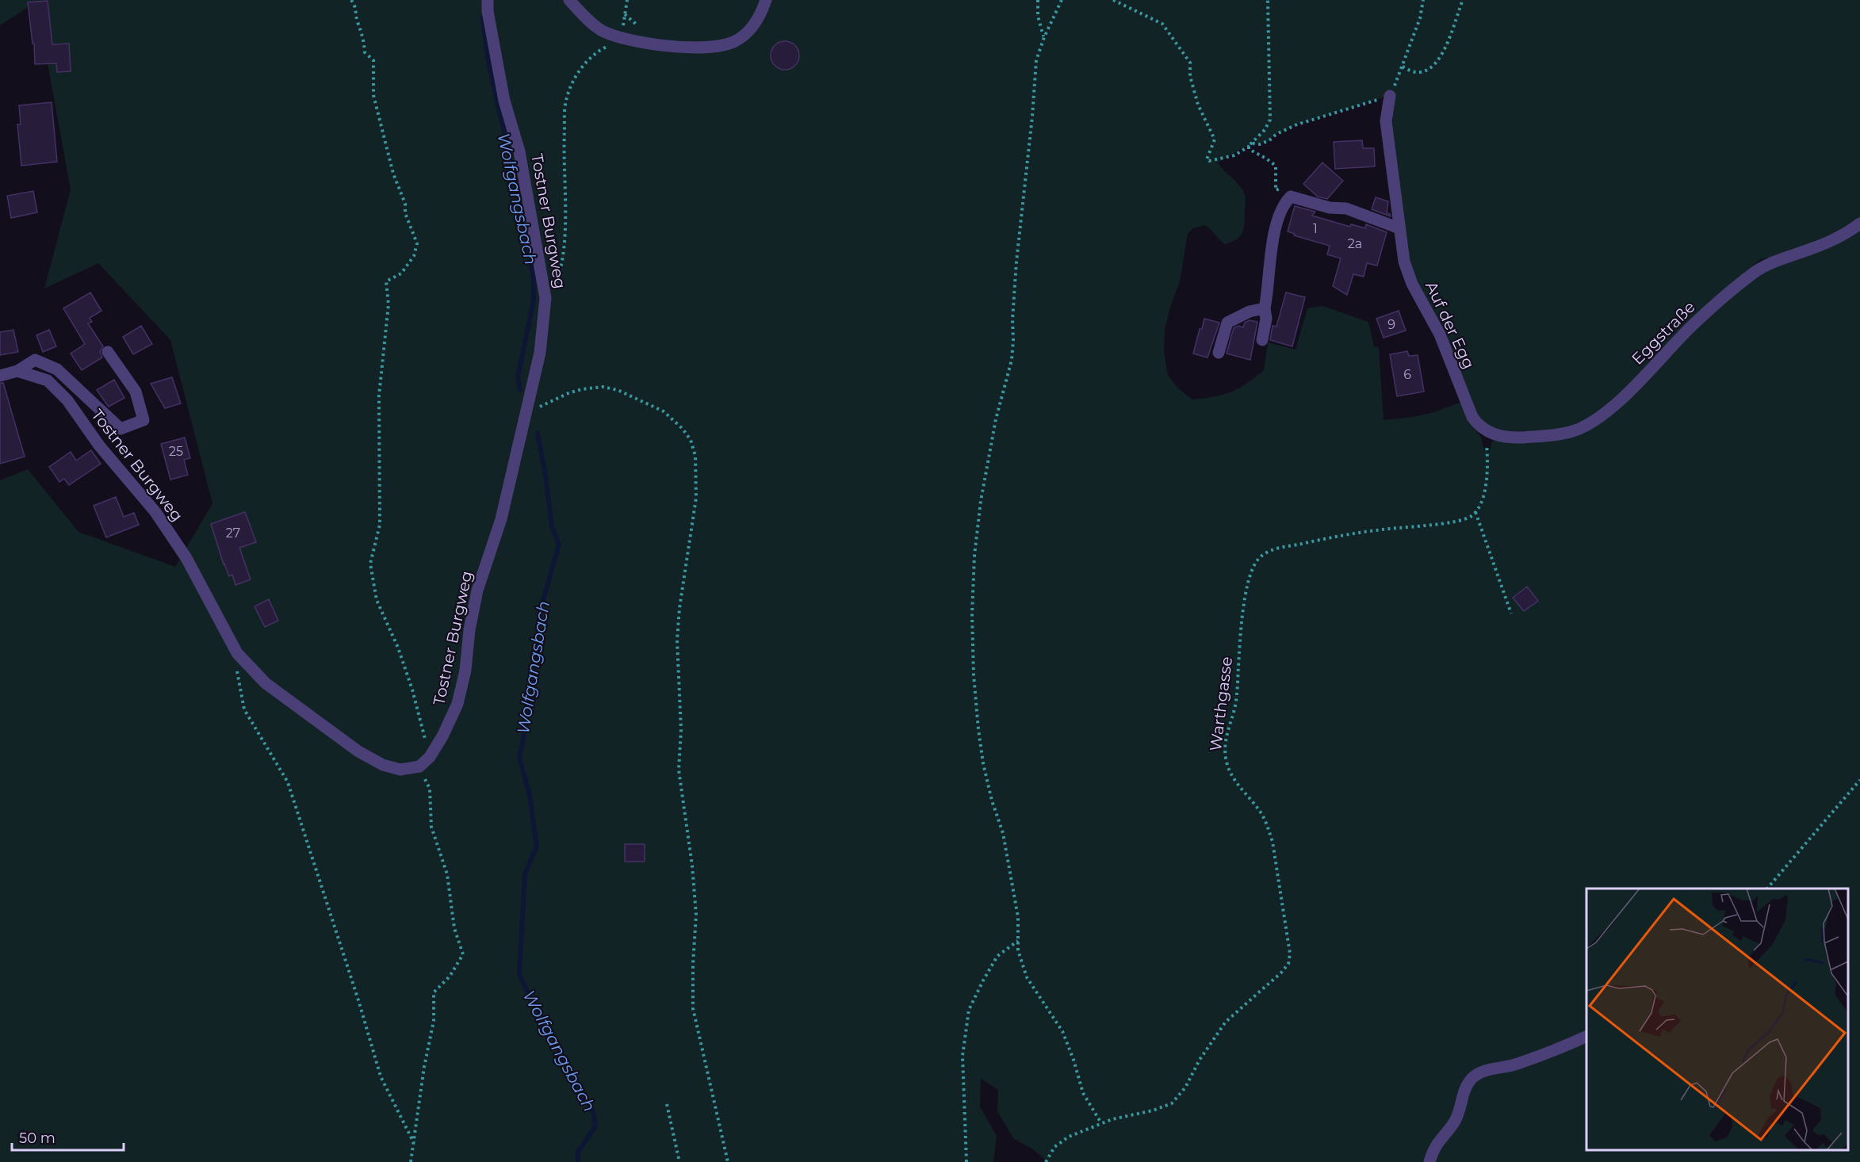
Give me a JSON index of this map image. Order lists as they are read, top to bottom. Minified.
{"streets":{"street":["Tostner Burgweg","Auf der Egg","Eggstraße"],"path":["Warthgasse"]},"crossings":[["Auf der Egg","Eggstraße"]],"water":["Wolfgangsbach"],"house_numbers":["1","2a","9","6","25","27"],"scale_bar":"50 m"}
